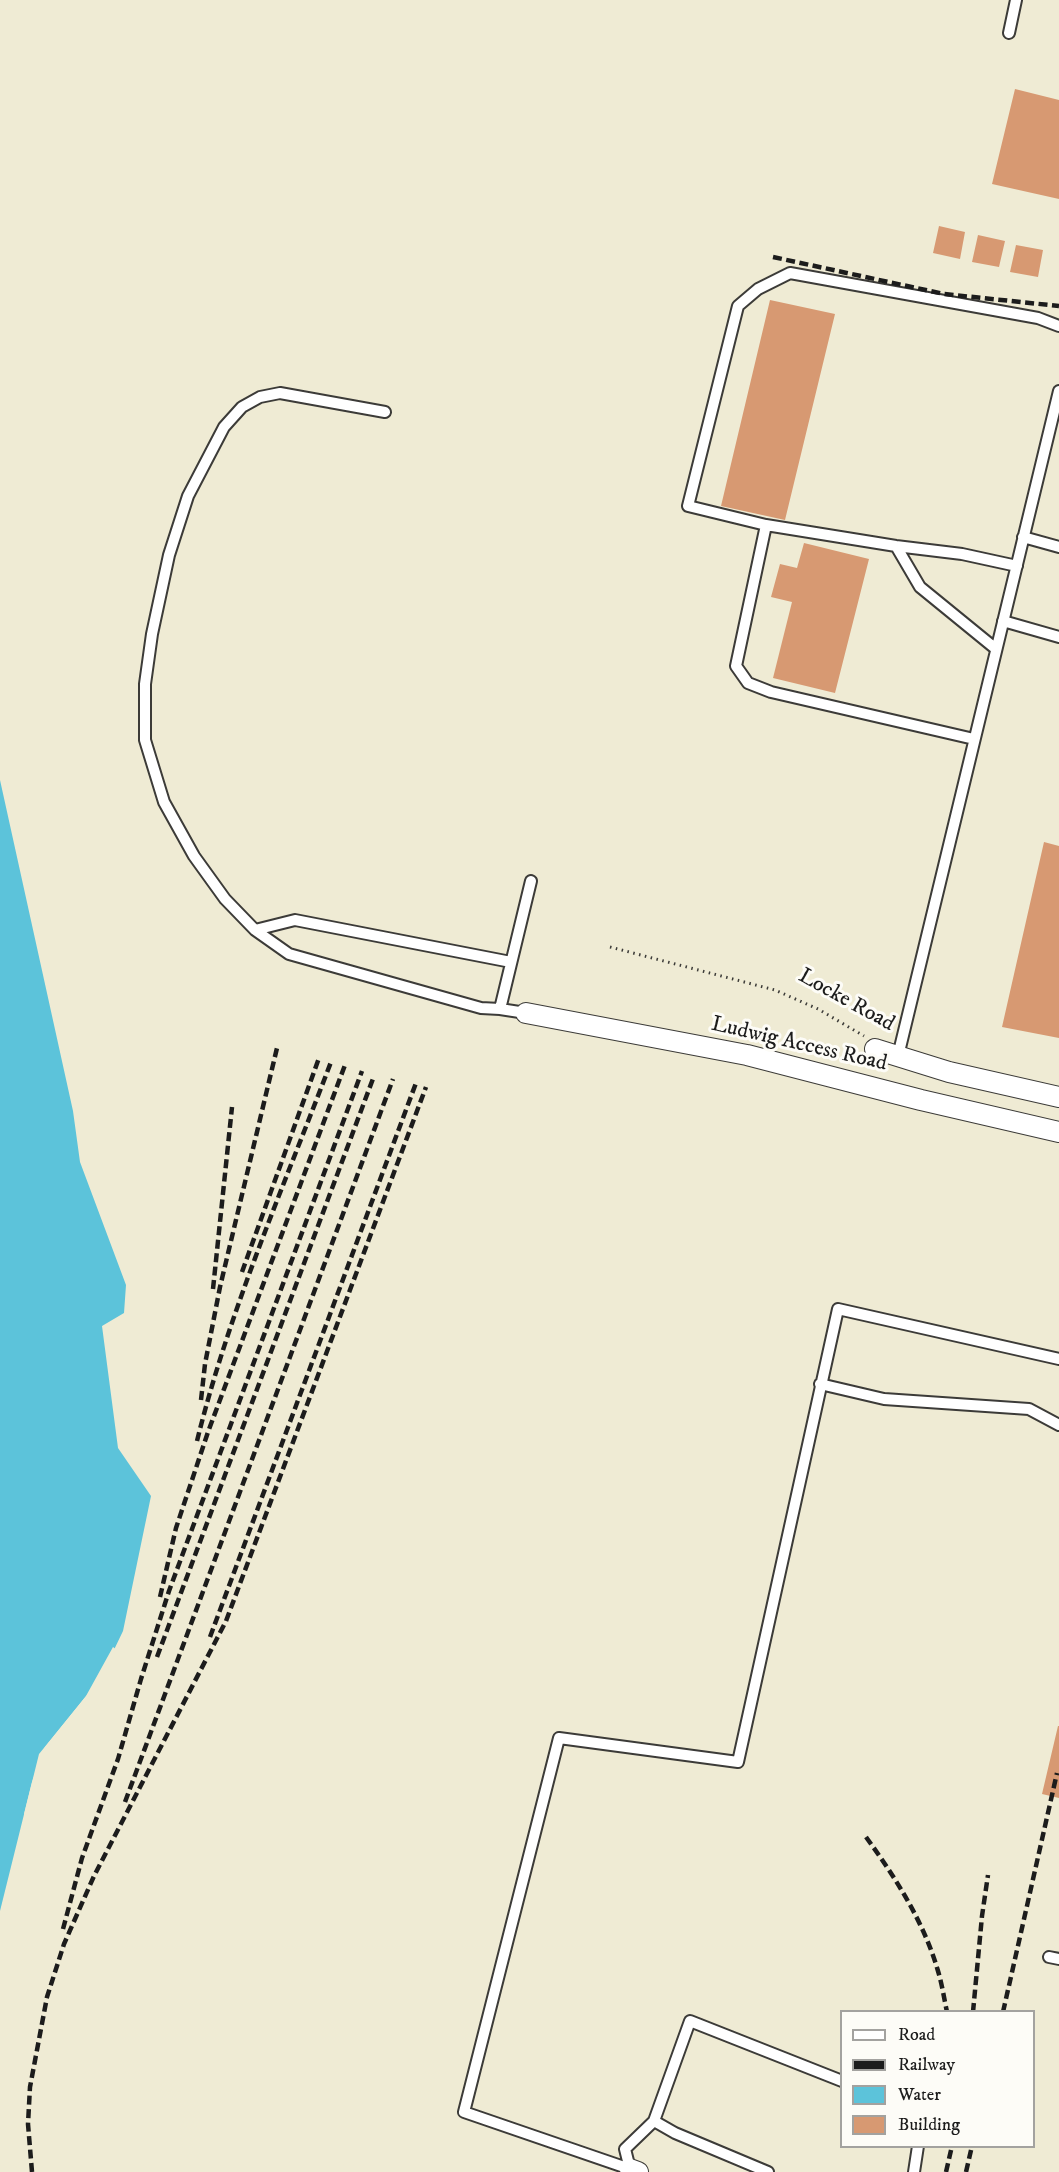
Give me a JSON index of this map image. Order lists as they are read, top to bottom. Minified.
{"streets":{"street":["Locke Road","Ludwig Access Road"]},"legend":["Road","Railway","Water","Building"]}
